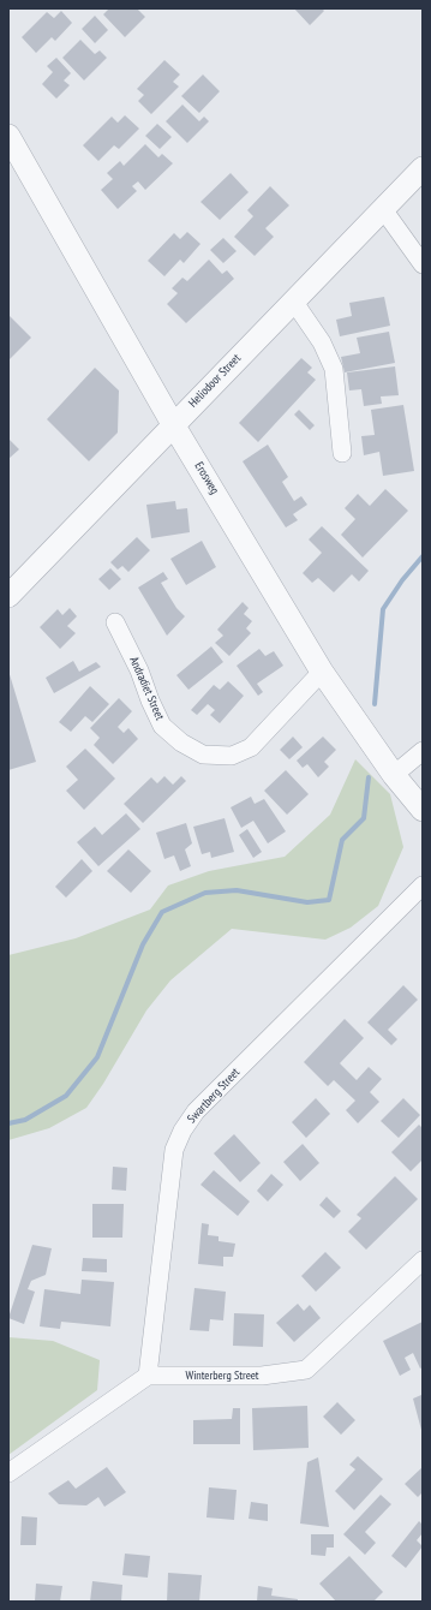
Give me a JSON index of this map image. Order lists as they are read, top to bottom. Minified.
{"streets":{"street":["Heliodoor Street","Erosweg","Andradiet Street","Swartberg Street","Winterberg Street"]},"crossings":[["Heliodoor Street","Erosweg"],["Erosweg","Andradiet Street"],["Swartberg Street","Winterberg Street"]]}
